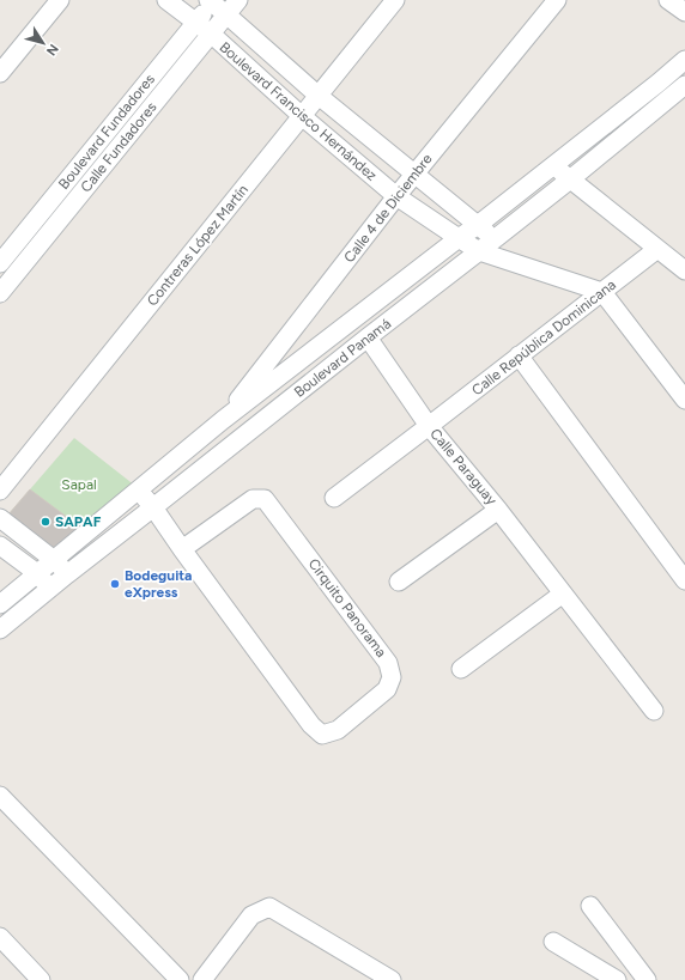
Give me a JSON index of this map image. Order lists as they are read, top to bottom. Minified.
{"streets":{"street":["Boulevard Francisco Hernández","Boulevard Fundadores","Calle Fundadores","Calle 4 de Diciembre","Contreras López Martín","Calle República Dominicana","Boulevard Panamá","Calle Paraguay","Cirquito Panorama"]},"crossings":[["Boulevard Francisco Hernández","Boulevard Fundadores"],["Boulevard Francisco Hernández","Calle Fundadores"],["Boulevard Francisco Hernández","Calle 4 de Diciembre"],["Boulevard Francisco Hernández","Contreras López Martín"],["Boulevard Francisco Hernández","Calle República Dominicana"],["Boulevard Francisco Hernández","Boulevard Panamá"],["Calle 4 de Diciembre","Boulevard Panamá"],["Calle República Dominicana","Calle Paraguay"],["Boulevard Panamá","Calle Paraguay"],["Boulevard Panamá","Cirquito Panorama"]],"parks":["Sapal"],"places":["SAPAF","Bodeguita eXpress"],"north":"bottom right"}
